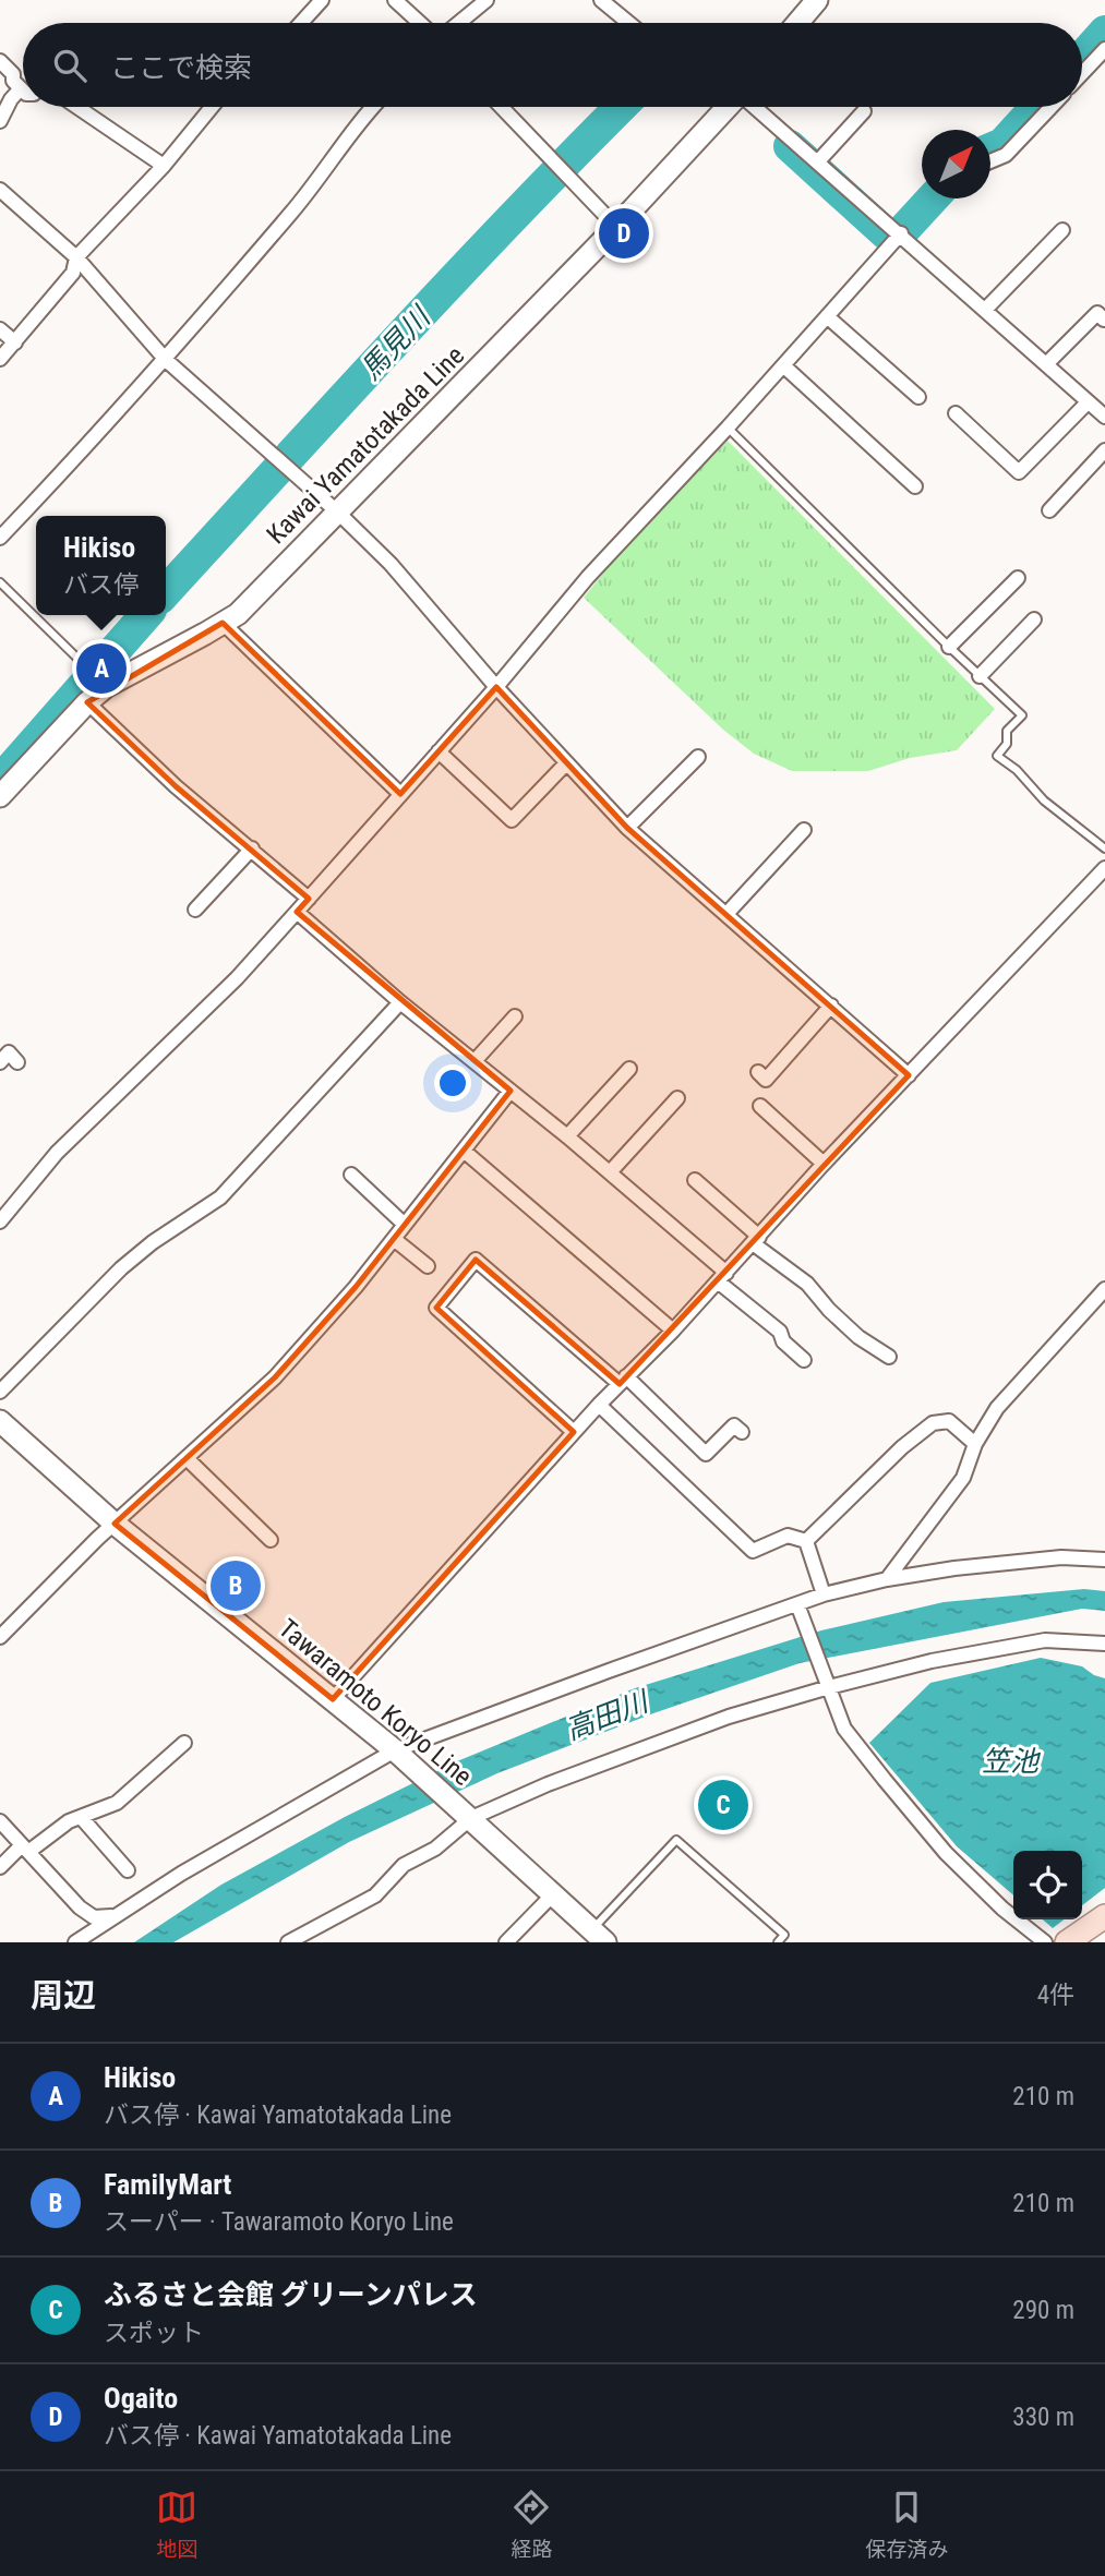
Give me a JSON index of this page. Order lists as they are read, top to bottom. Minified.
{"streets":{"main road":["Kawai Yamatotakada Line","Tawaramoto Koryo Line"]},"water":["馬見川","高田川","笠池"],"north":"top right","page":{"search":"ここで検索","pins":["D","A","B","C"],"popup":["Hikiso","バス停"],"heading":["周辺","4件"],"list":[{"mark":"A","name":"Hikiso","note":"バス停 · Kawai Yamatotakada Line","value":"210 m"},{"mark":"B","name":"FamilyMart","note":"スーパー · Tawaramoto Koryo Line","value":"210 m"},{"mark":"C","name":"ふるさと会館 グリーンパレス","note":"スポット","value":"290 m"},{"mark":"D","name":"Ogaito","note":"バス停 · Kawai Yamatotakada Line","value":"330 m"}],"nav":["地図","経路","保存済み"]}}
